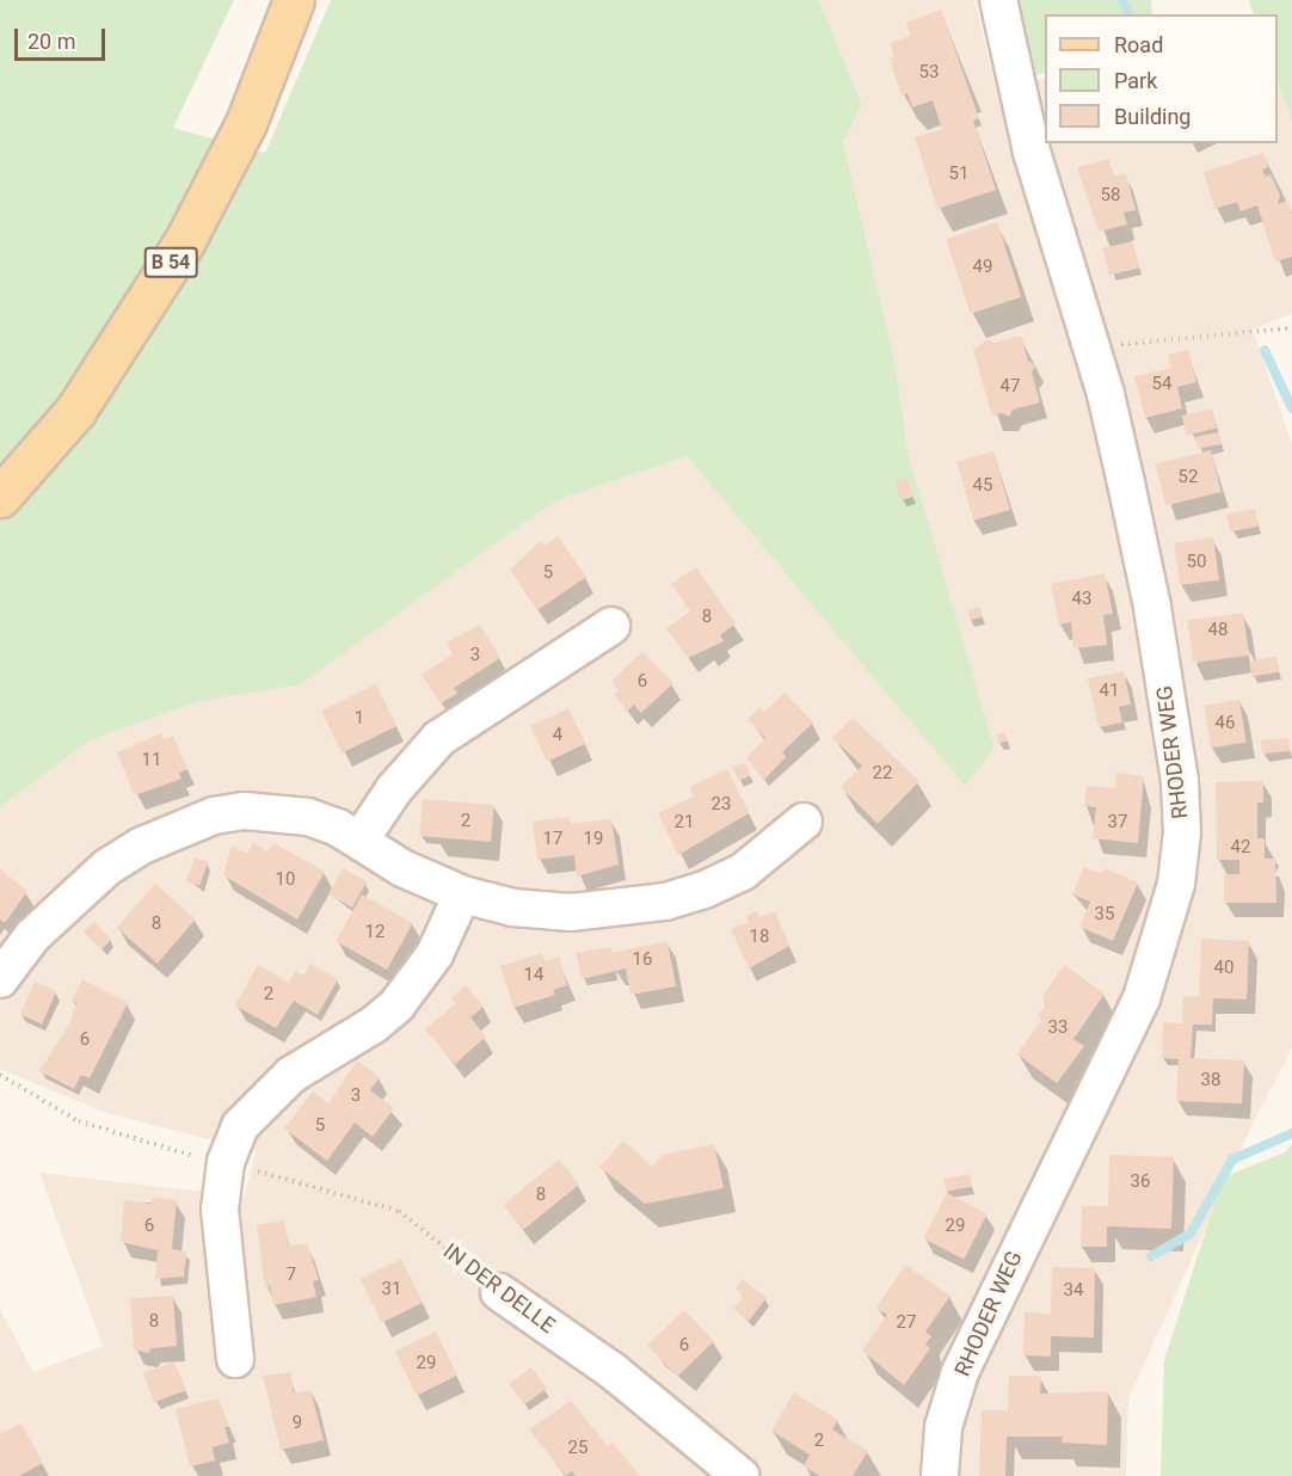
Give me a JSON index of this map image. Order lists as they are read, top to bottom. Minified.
{"streets":{"main road":["B 54"],"street":["RHODER WEG","IN DER DELLE"]},"house_numbers":["53","51","58","49","54","47","52","45","50","5","43","8","48","3","6","41","1","46","4","11","22","23","2","21","37","17","19","42","10","35","8","12","18","16","40","14","2","33","6","38","3","5","36","8","6","29","7","31","34","8","27","6","29","9","2","25"],"legend":["Road","Park","Building"],"scale_bar":"20 m"}
